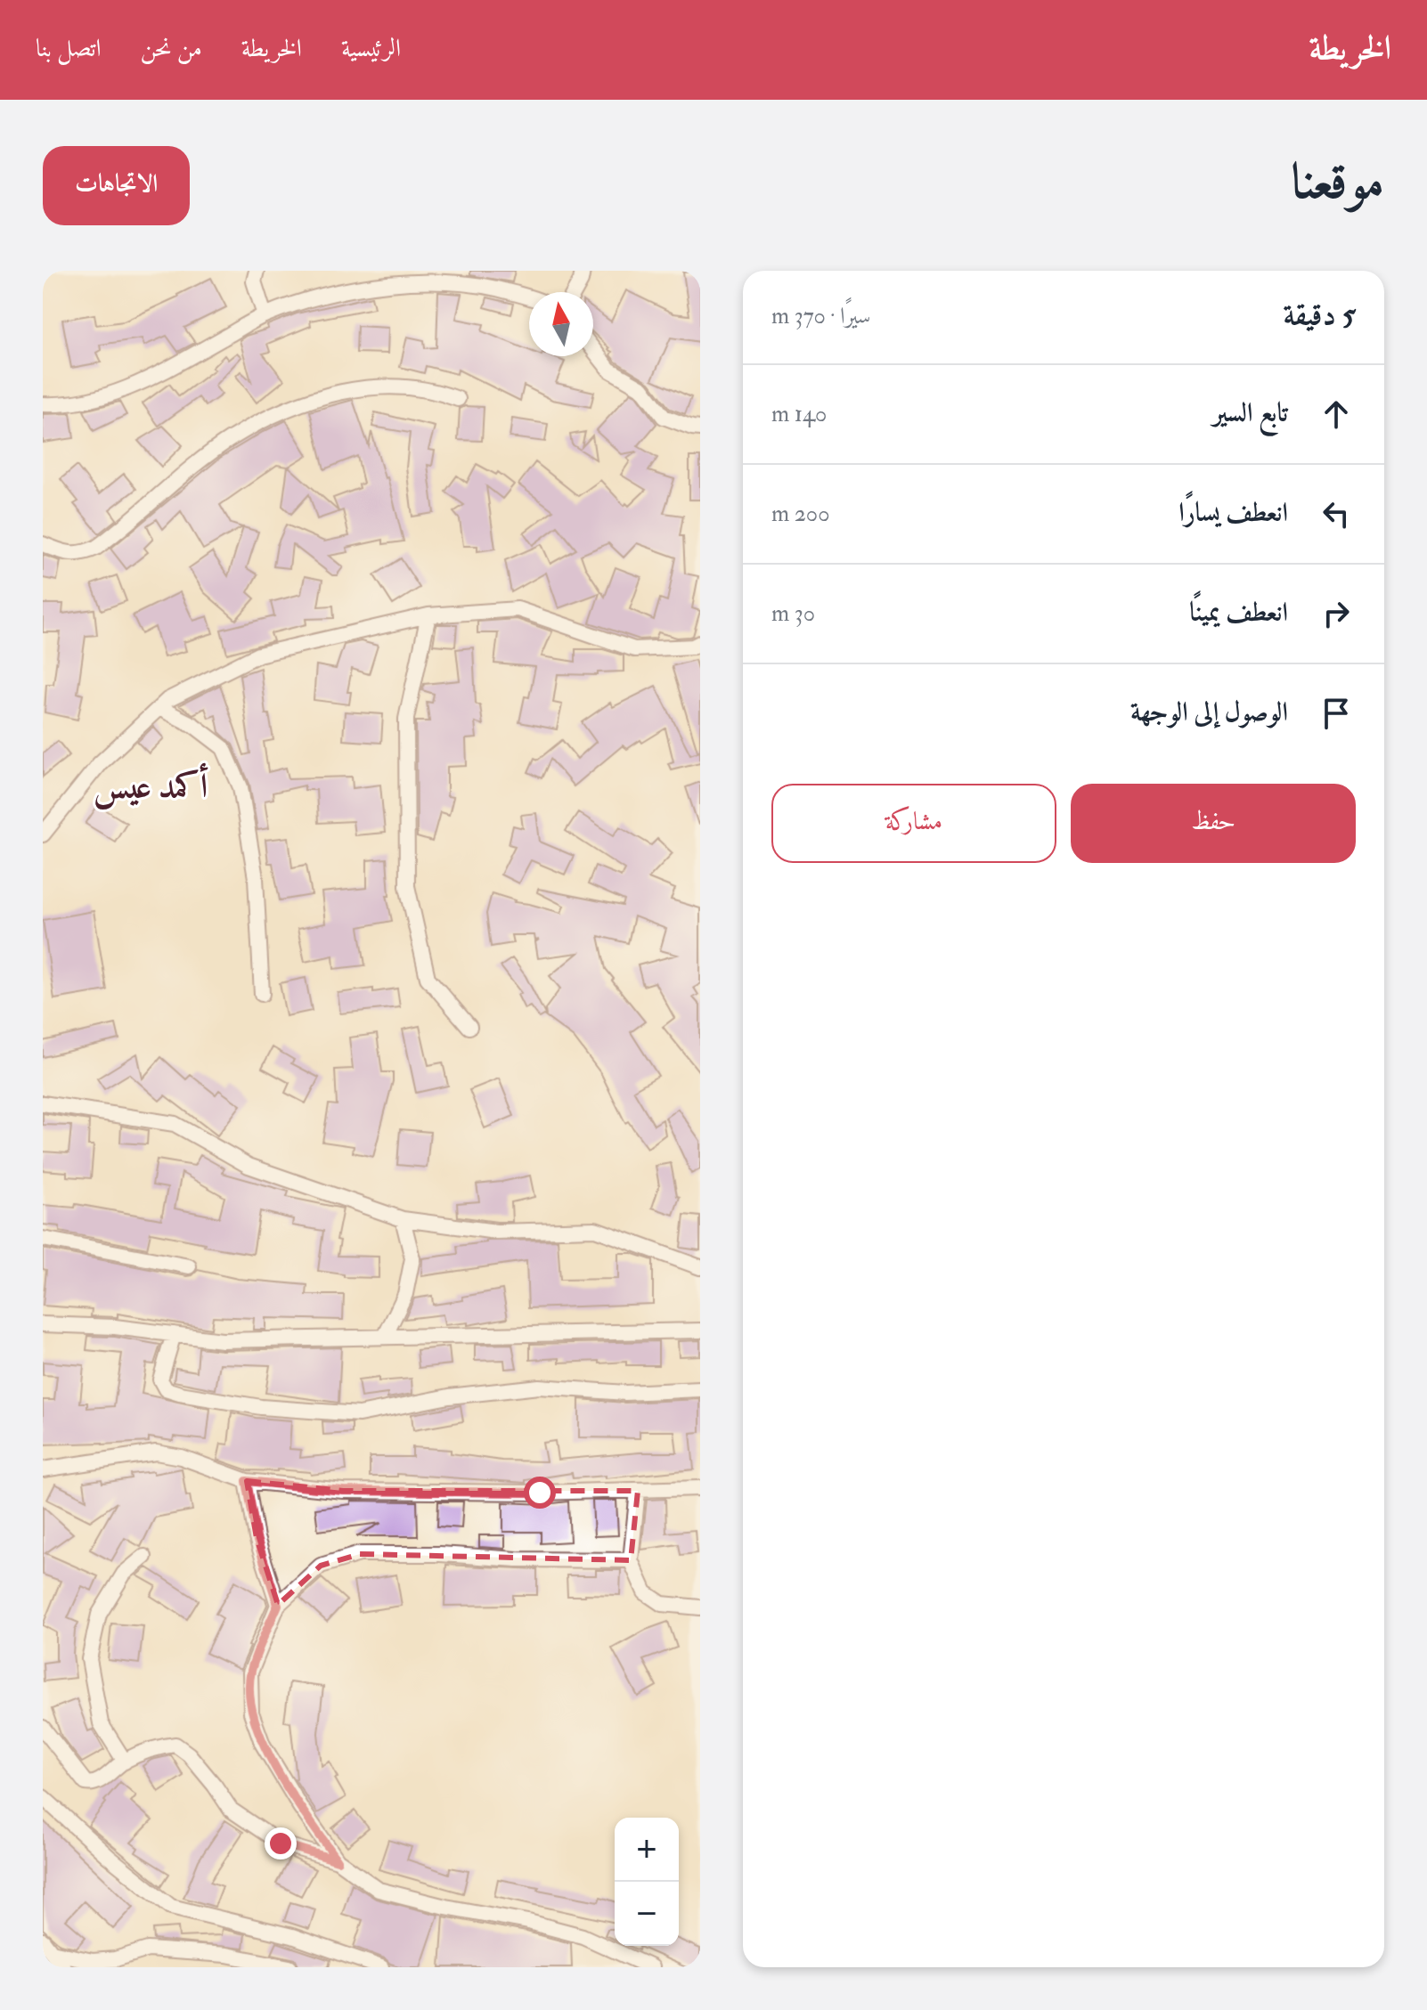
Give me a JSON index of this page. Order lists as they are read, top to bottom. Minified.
{"districts":["أكمد عيس"],"north":"top","page":{"header":"الخريطة","nav":["الرئيسية","الخريطة","من نحن","اتصل بنا"],"title":"موقعنا","buttons":["الاتجاهات",["حفظ","مشاركة"]],"heading":["5 دقيقة","سيرًا · 370 m"],"list":[["تابع السير","140 m"],["انعطف يسارًا","200 m"],["انعطف يمينًا","30 m"],"الوصول إلى الوجهة"],"map_buttons":["+","−"]}}
